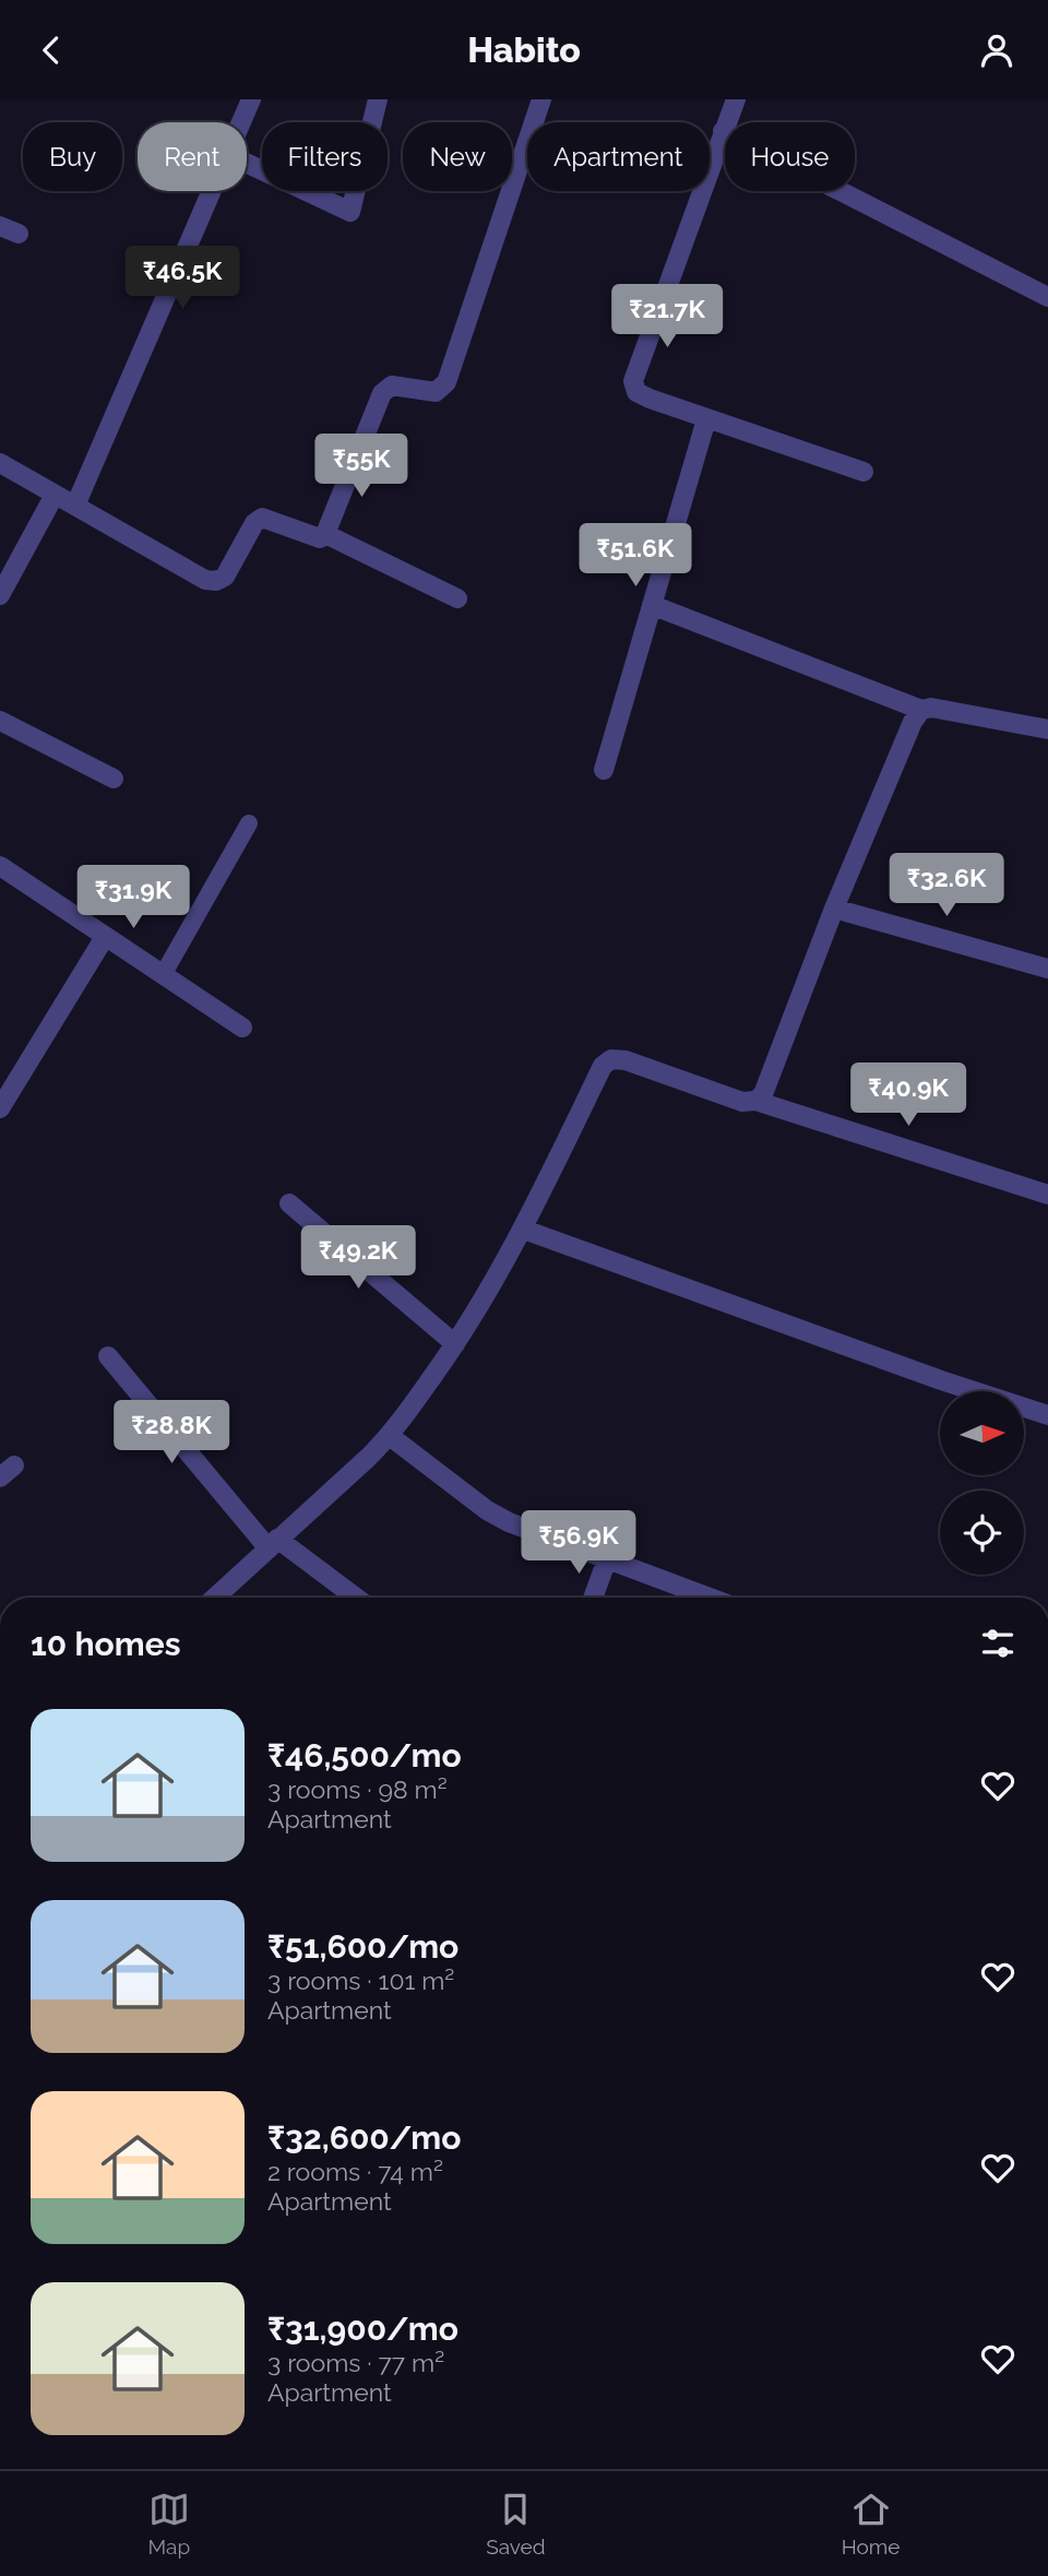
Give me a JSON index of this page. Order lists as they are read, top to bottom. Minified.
{"north":"right","page":{"header":"Habito","chip":["Buy","Rent","Filters","New","Apartment","House"],"price":["₹46.5K","₹21.7K","₹55K","₹51.6K","₹32.6K","₹31.9K","₹40.9K","₹49.2K","₹28.8K","₹56.9K"],"heading":"10 homes","list":[{"name":"₹46,500/mo","note":"3 rooms · 98 m² · Apartment"},{"name":"₹51,600/mo","note":"3 rooms · 101 m² · Apartment"},{"name":"₹32,600/mo","note":"2 rooms · 74 m² · Apartment"},{"name":"₹31,900/mo","note":"3 rooms · 77 m² · Apartment"}],"tabs":["Map","Saved","Home"]}}
